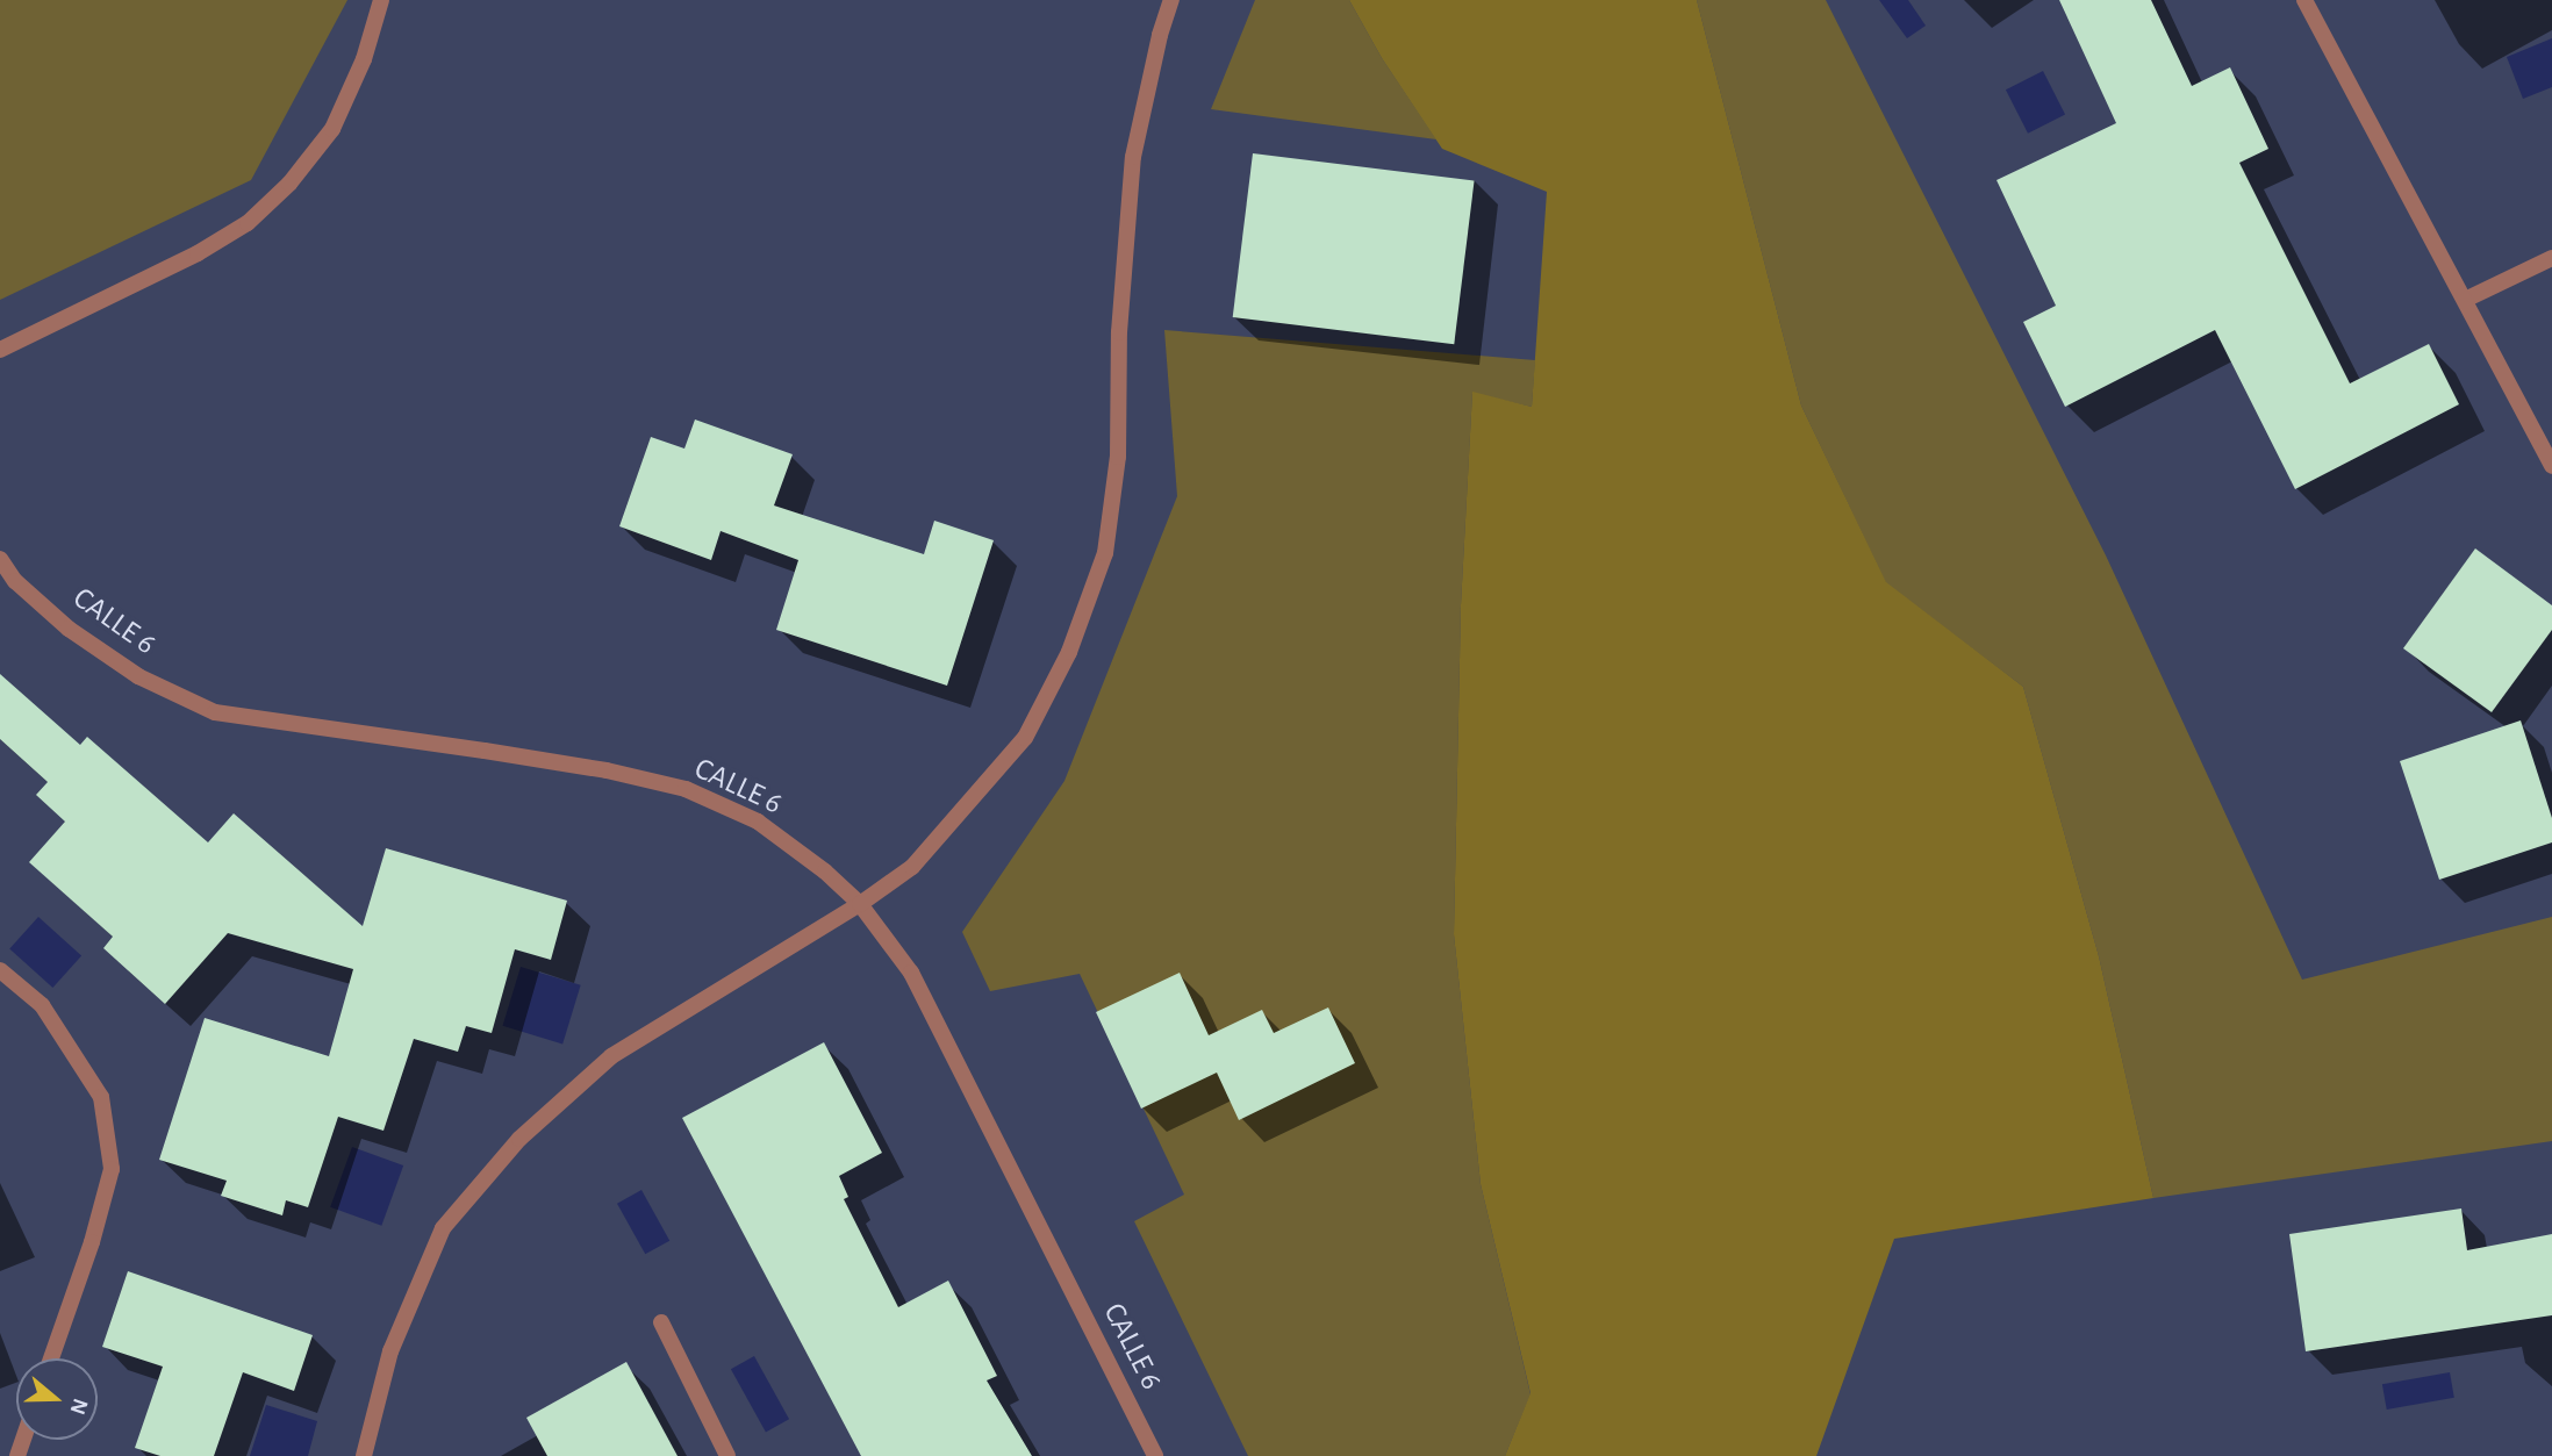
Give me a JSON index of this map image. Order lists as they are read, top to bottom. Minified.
{"streets":{"street":["CALLE 6"]},"north":"right"}
